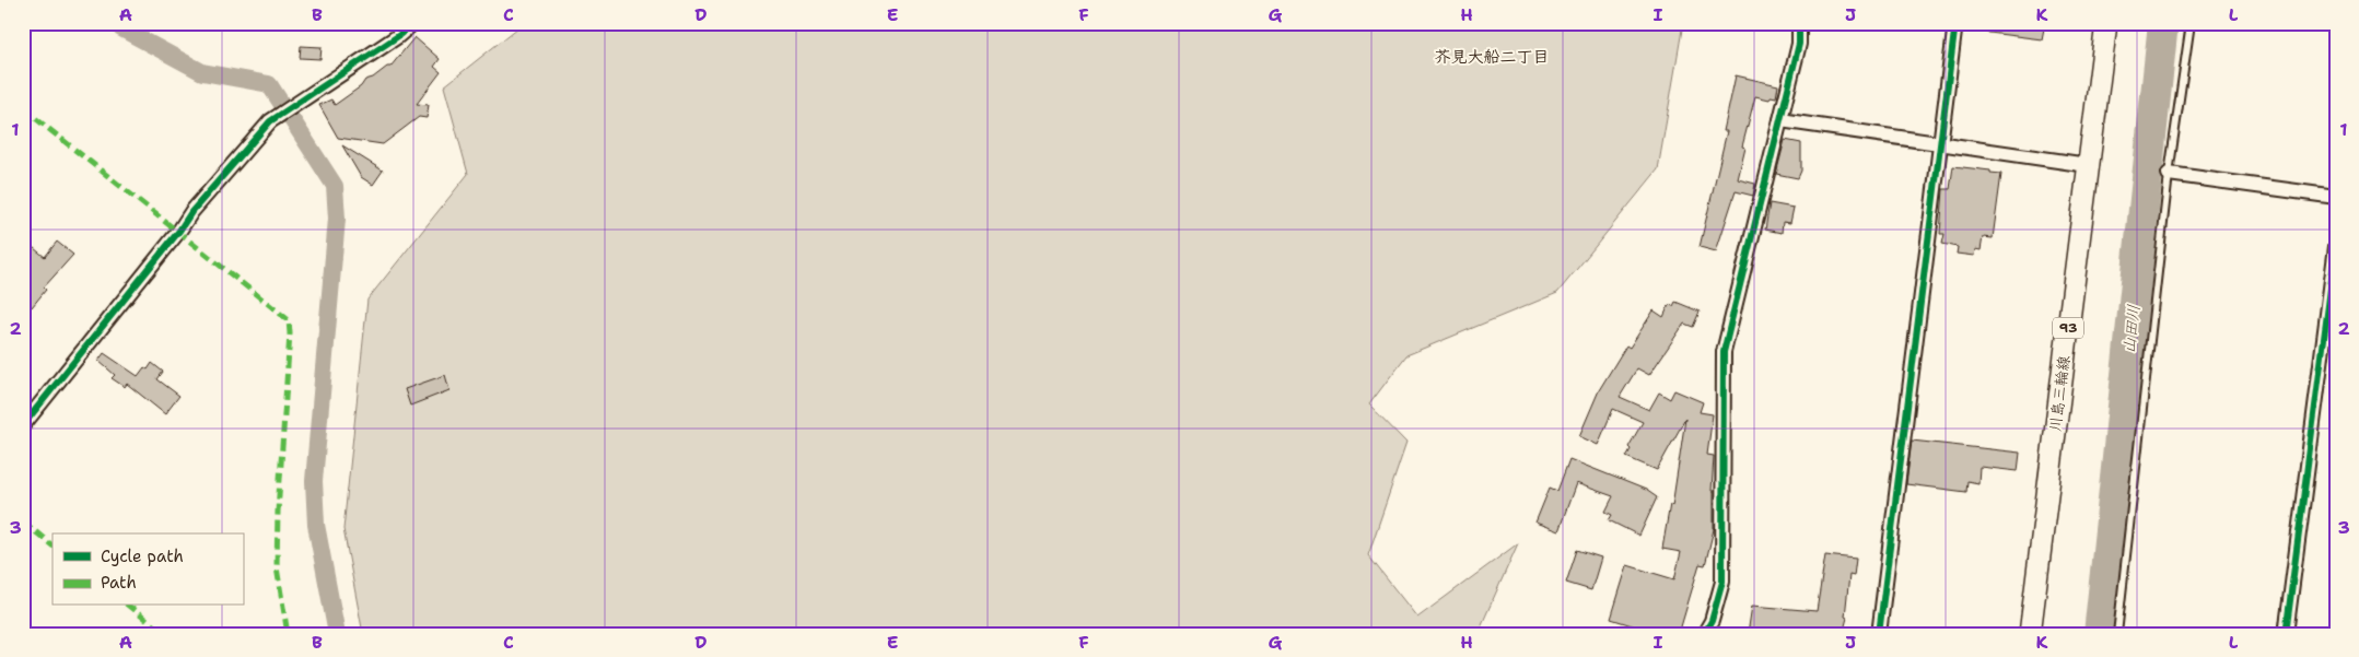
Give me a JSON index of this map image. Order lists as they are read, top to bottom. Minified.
{"streets":{"main road":["93","川島三輪線"]},"districts":["芥見大船二丁目"],"water":["山田川"],"legend":["Cycle path","Path"],"grid":{"columns":["A","B","C","D","E","F","G","H","I","J","K","L"],"rows":["1","2","3"]}}
